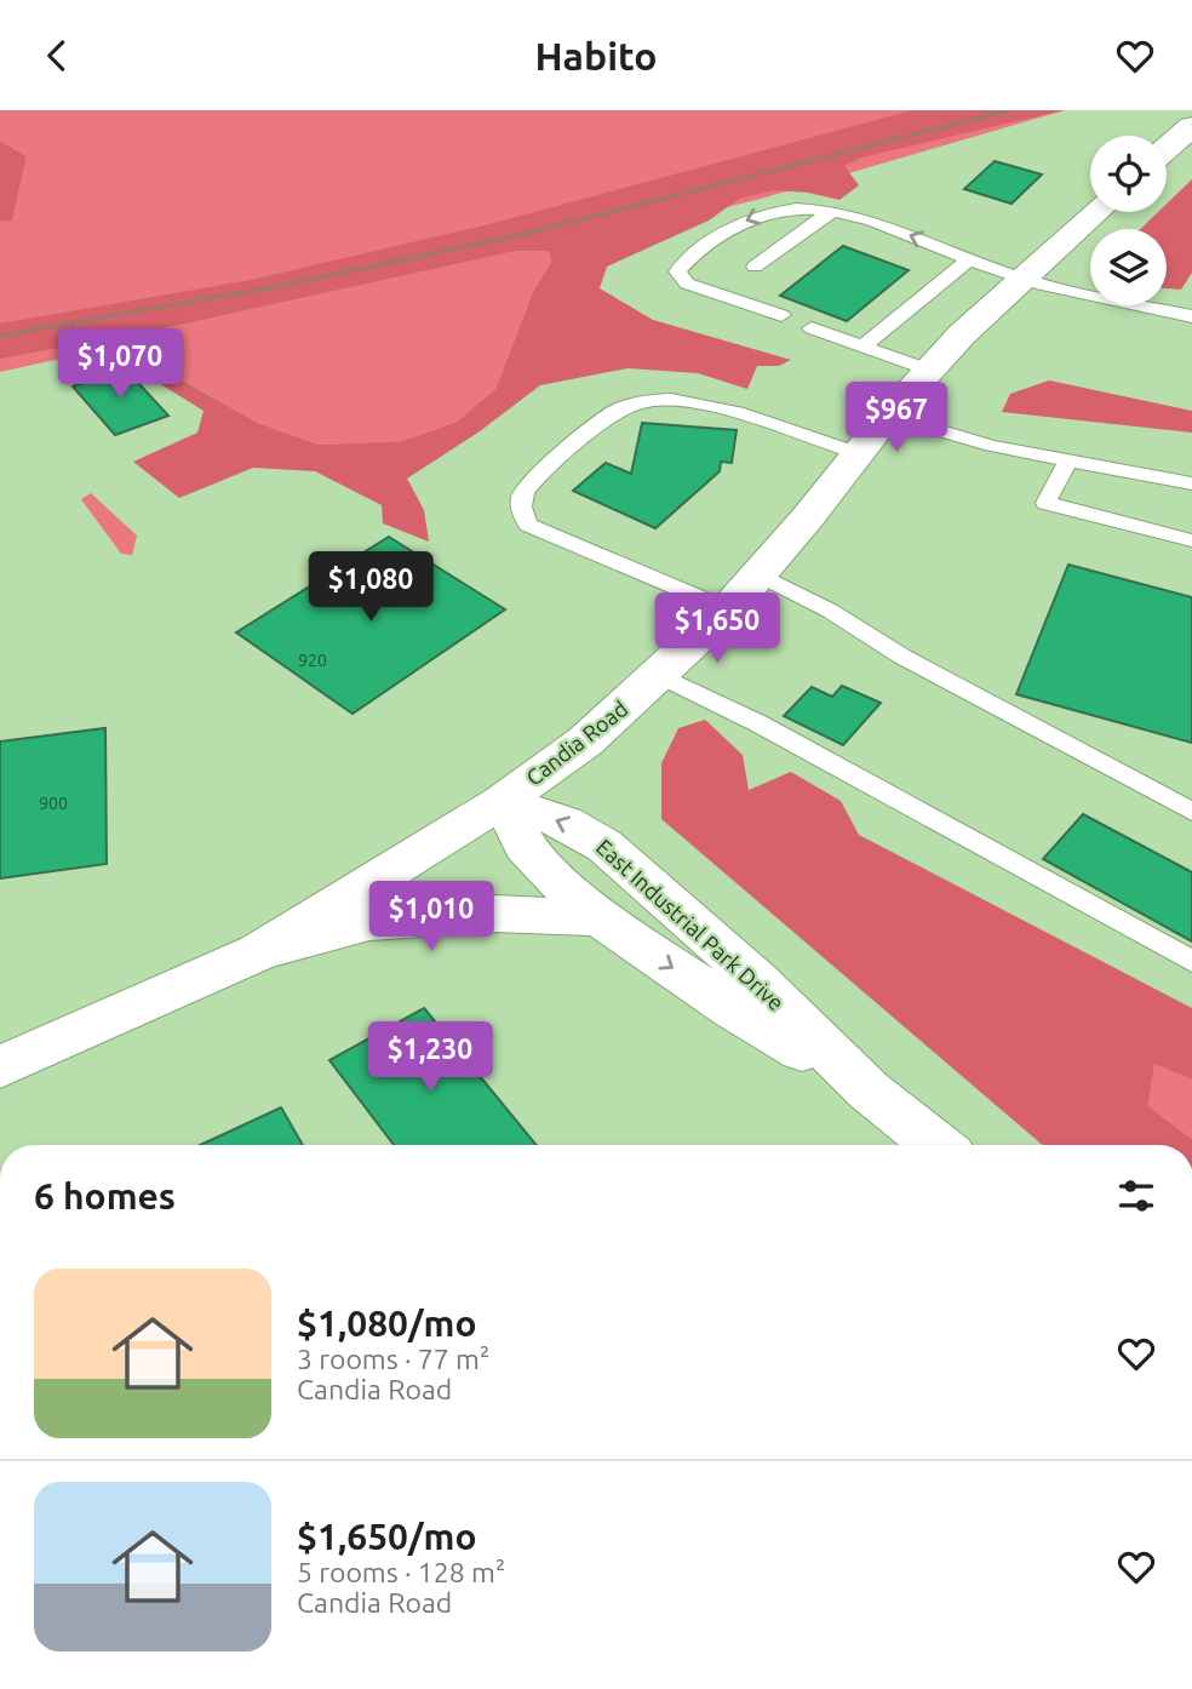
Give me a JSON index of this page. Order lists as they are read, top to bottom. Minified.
{"streets":{"main road":["Candia Road","East Industrial Park Drive"]},"crossings":[["Candia Road","East Industrial Park Drive"]],"house_numbers":["920","900"],"page":{"header":"Habito","price":["$1,070","$967","$1,080","$1,650","$1,010","$1,230"],"heading":"6 homes","list":[{"name":"$1,080/mo","note":"3 rooms · 77 m² · Candia Road"},{"name":"$1,650/mo","note":"5 rooms · 128 m² · Candia Road"}]}}
